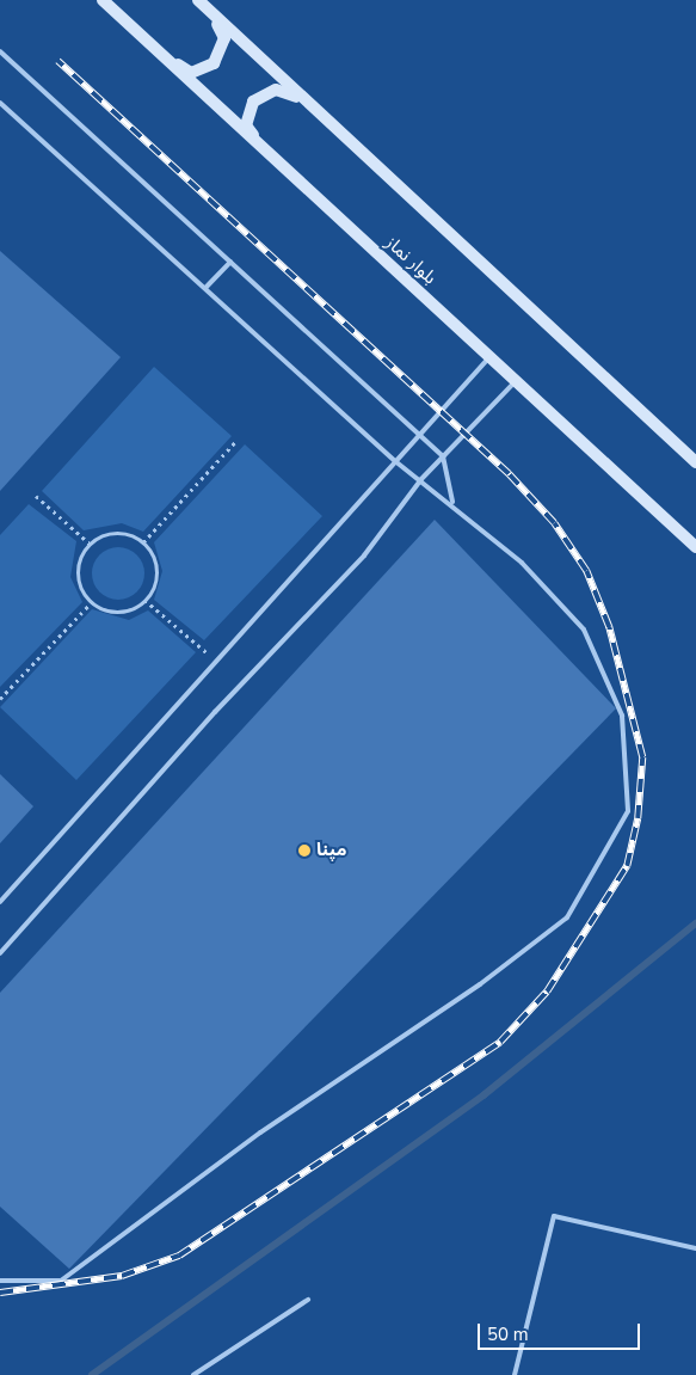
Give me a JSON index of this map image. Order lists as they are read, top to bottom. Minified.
{"streets":{"main road":["بلوار نماز"]},"places":["مپنا"],"scale_bar":"50 m"}
